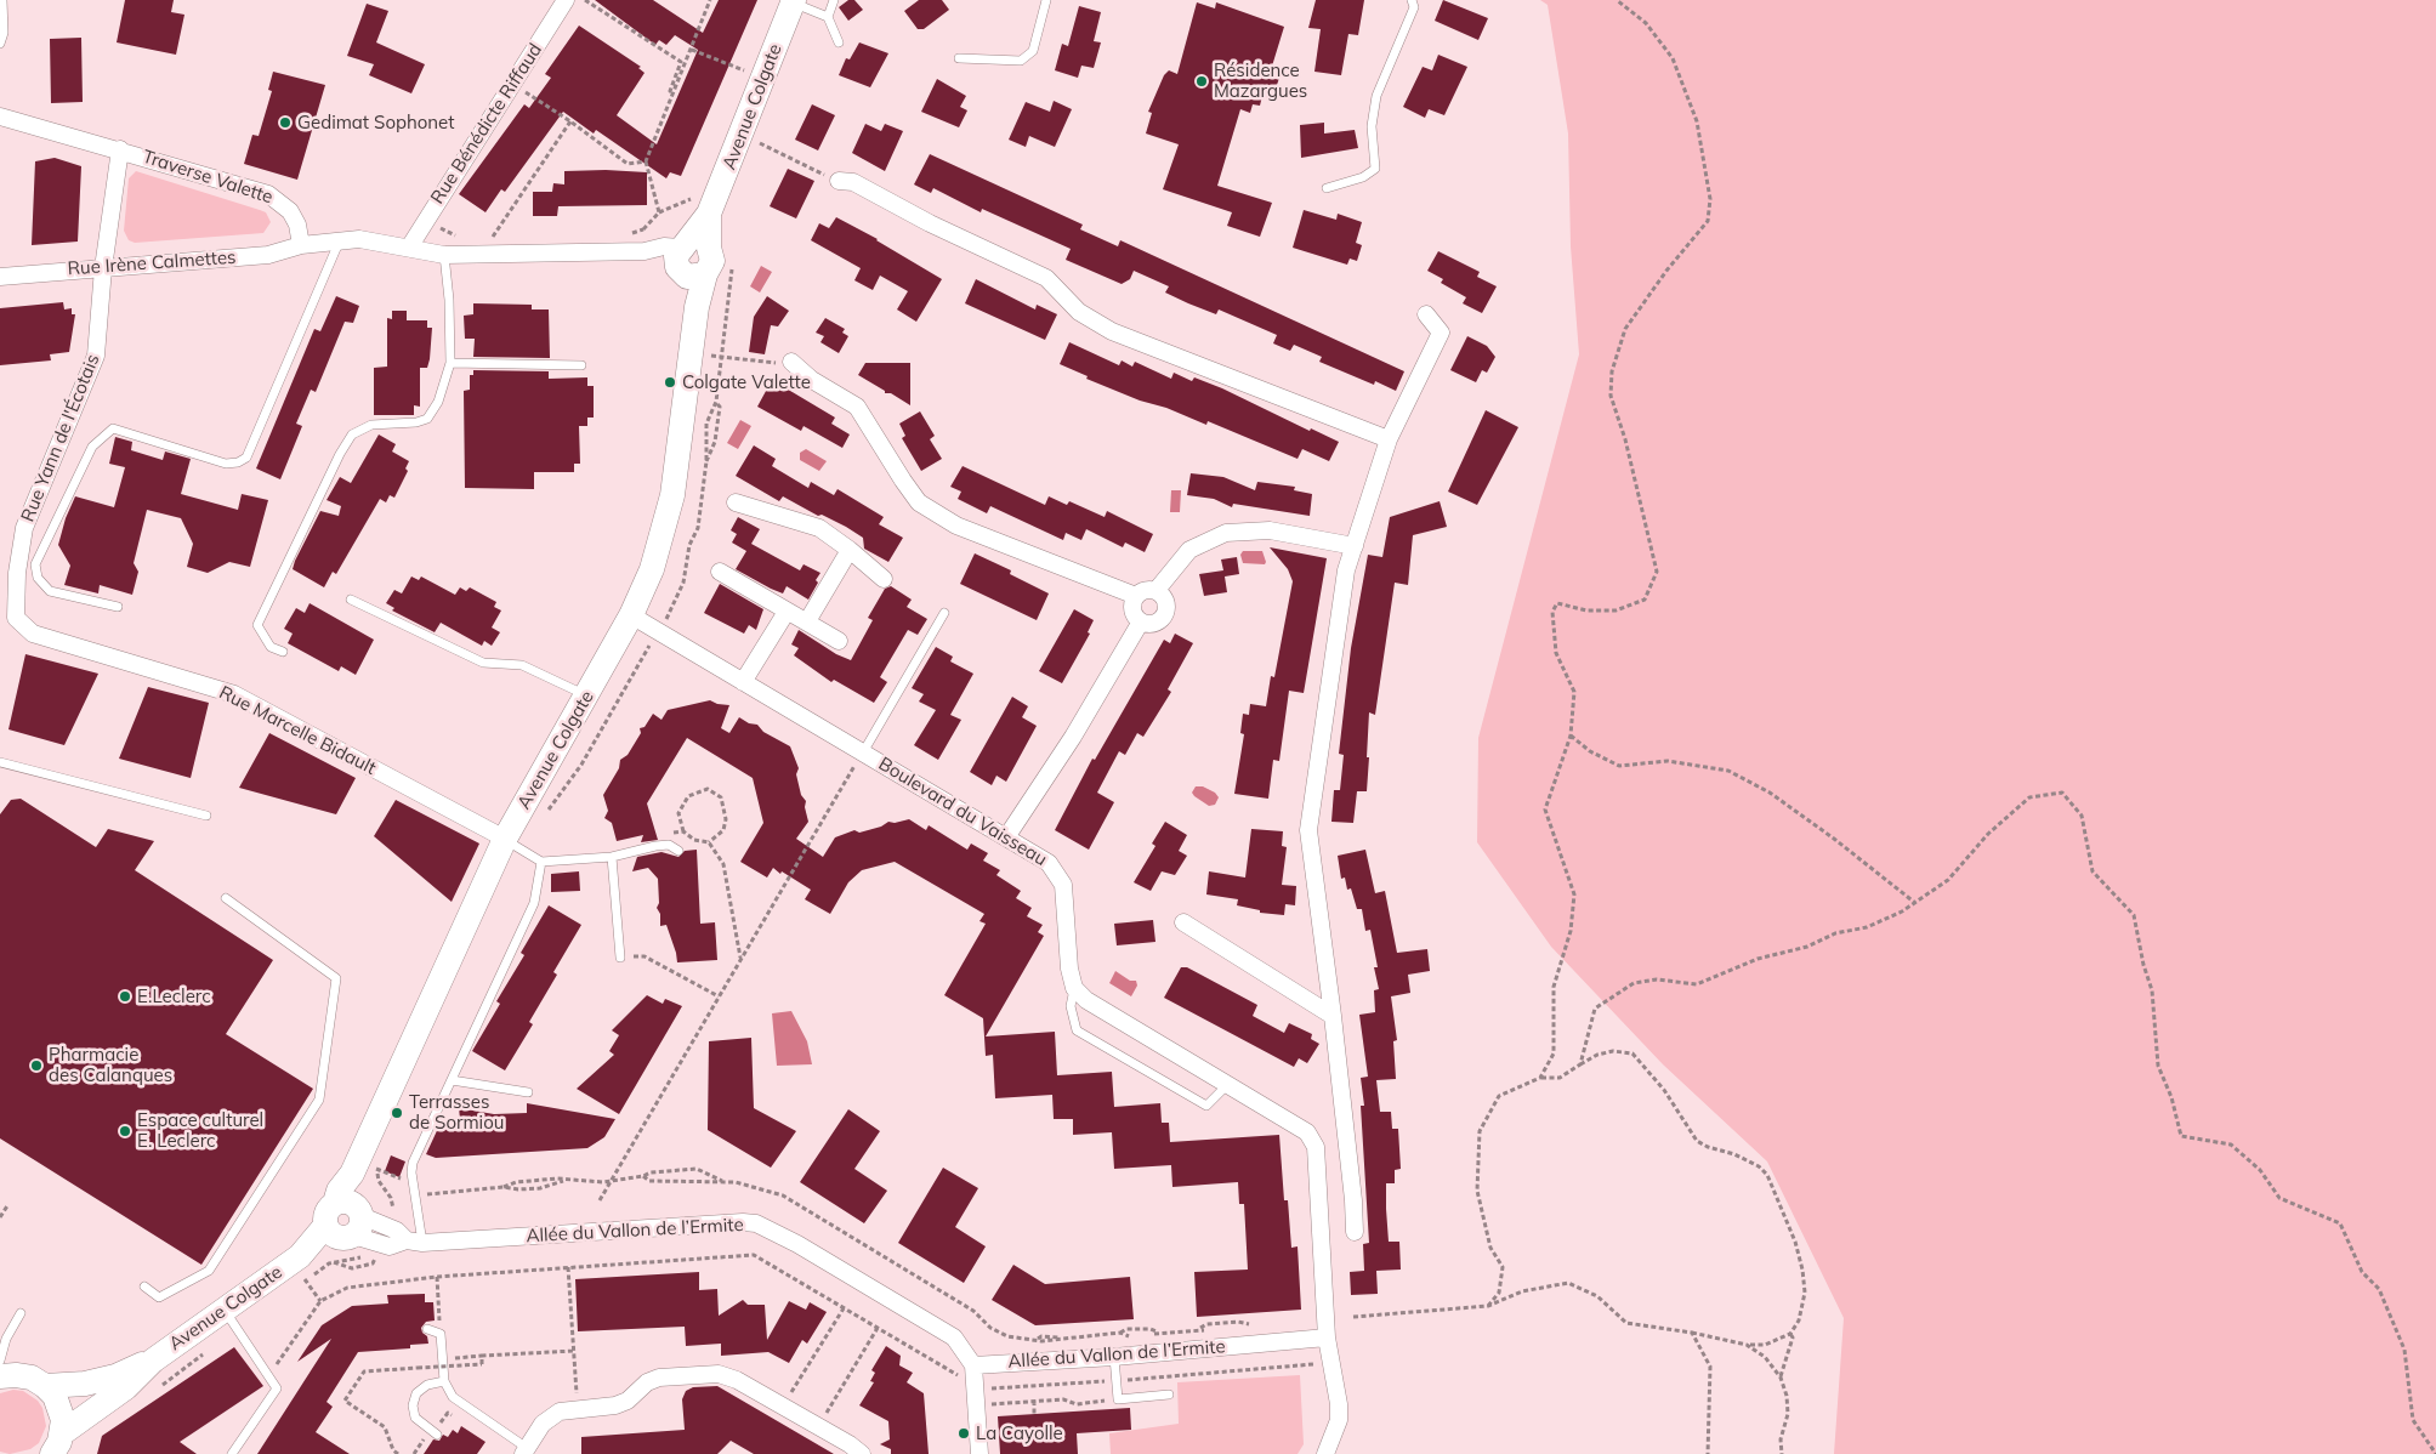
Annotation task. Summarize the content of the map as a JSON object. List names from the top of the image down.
{
  "streets": {
    "street": [
      "Avenue Colgate",
      "Rue Bénédicte Riffaud",
      "Traverse Valette",
      "Rue Irène Calmettes",
      "Rue Yann de l'Écotais",
      "Rue Marcelle Bidault",
      "Boulevard du Vaisseau",
      "Allée du Vallon de l’Ermite"
    ]
  },
  "crossings": [
    ["Avenue Colgate", "Rue Marcelle Bidault"],
    ["Avenue Colgate", "Boulevard du Vaisseau"],
    ["Traverse Valette", "Rue Irène Calmettes"],
    ["Traverse Valette", "Rue Yann de l'Écotais"],
    ["Rue Irène Calmettes", "Rue Yann de l'Écotais"],
    ["Rue Yann de l'Écotais", "Rue Marcelle Bidault"]
  ],
  "places": [
    "Résidence Mazargues",
    "Gedimat Sophonet",
    "Colgate Valette",
    "E.Leclerc",
    "Pharmacie des Calanques",
    "Terrasses de Sormiou",
    "Espace culturel E. Leclerc",
    "La Cayolle"
  ]
}
